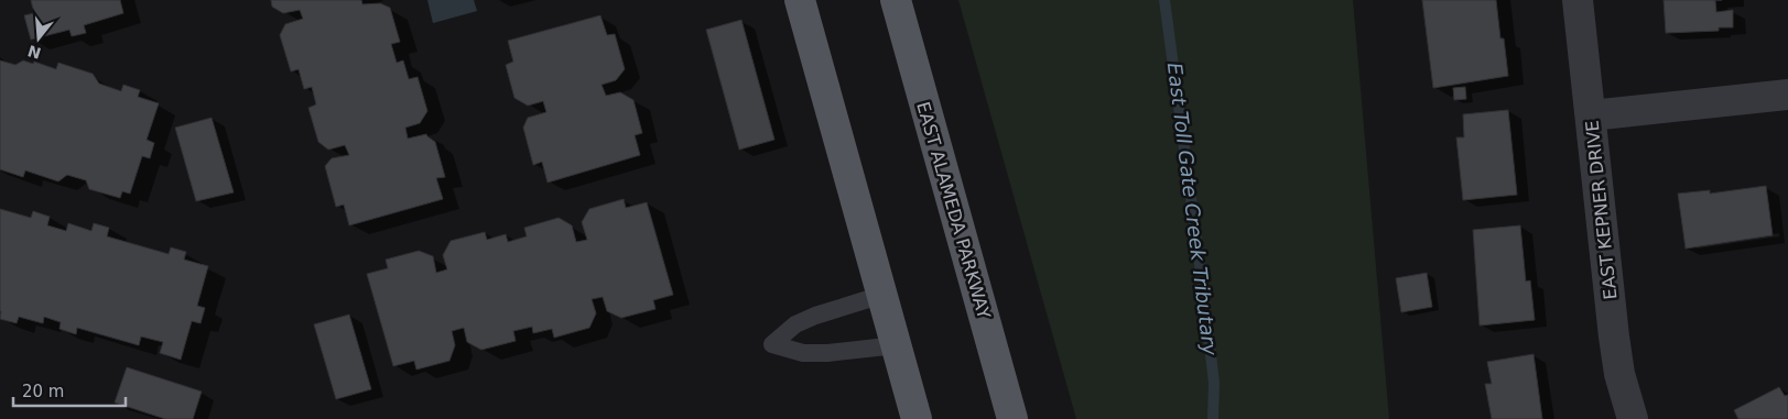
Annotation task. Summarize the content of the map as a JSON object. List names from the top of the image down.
{
  "streets": {
    "main road": ["EAST ALAMEDA PARKWAY"],
    "street": ["EAST KEPNER DRIVE"]
  },
  "water": ["East Toll Gate Creek Tributary"],
  "scale_bar": "20 m",
  "north": "bottom"
}
